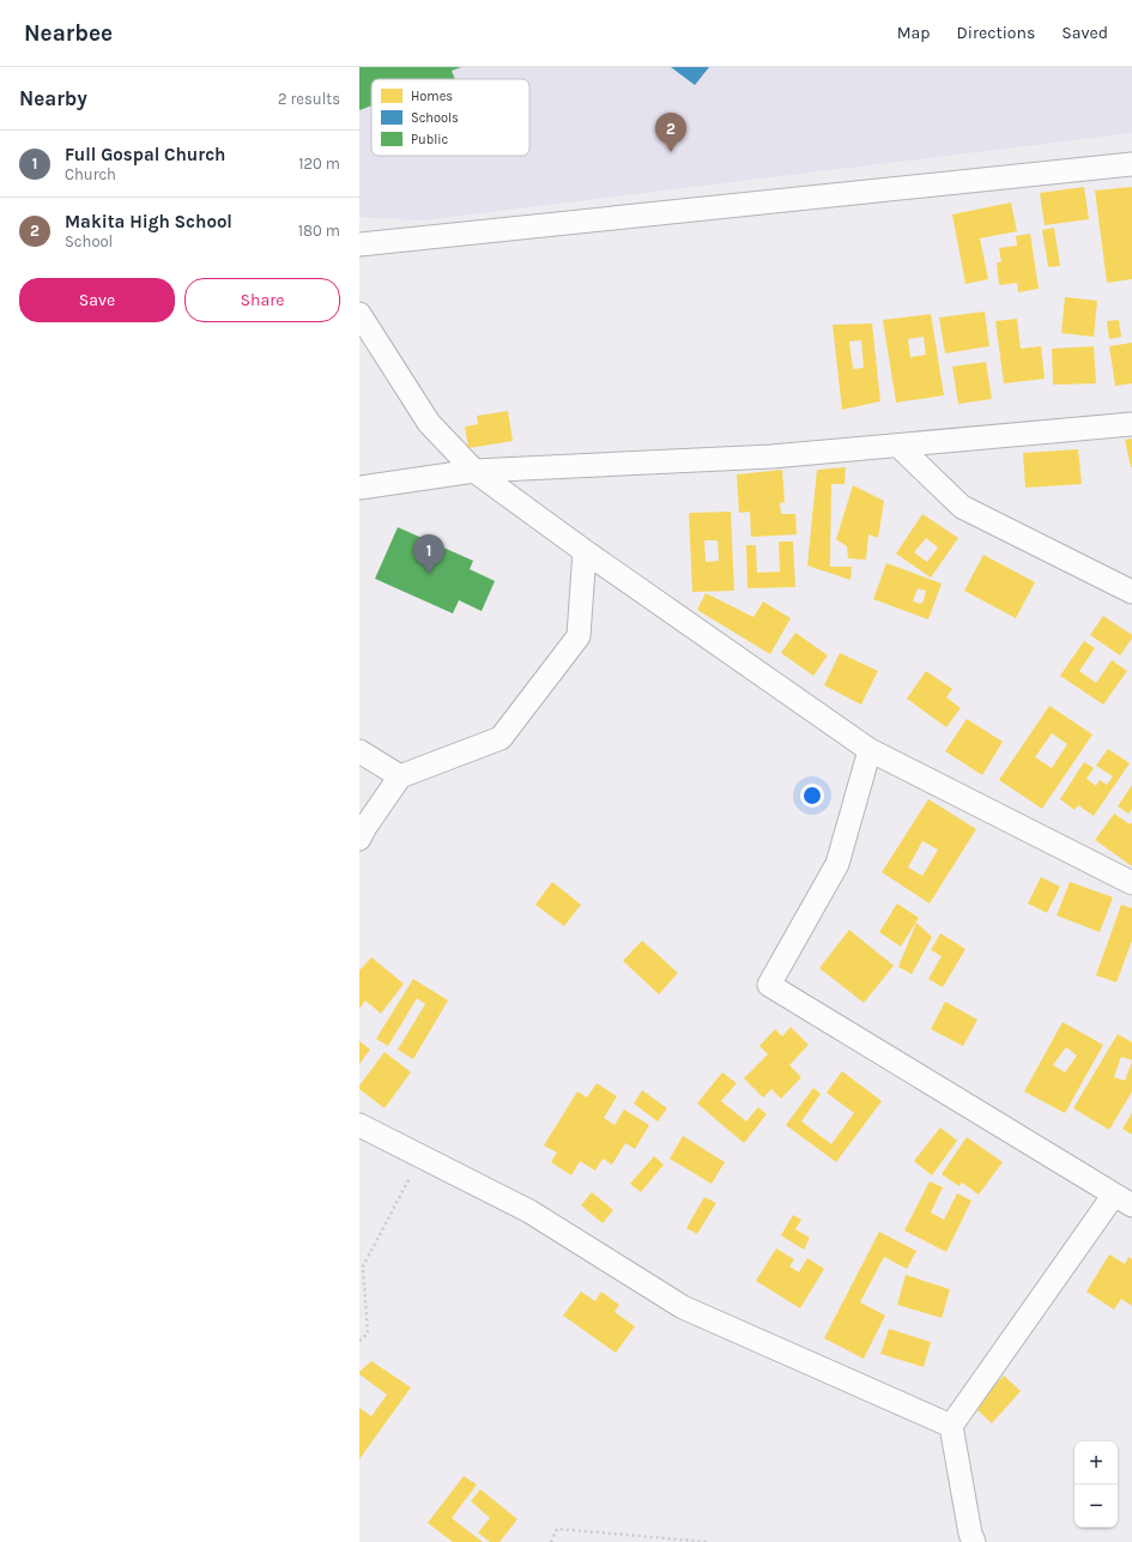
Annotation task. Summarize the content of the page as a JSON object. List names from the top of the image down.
{
  "legend": ["Homes", "Schools", "Public"],
  "page": {
    "header": "Nearbee",
    "nav": ["Map", "Directions", "Saved"],
    "heading": ["Nearby", "2 results"],
    "pins": ["2", "1"],
    "list": [
      {
        "mark": "1",
        "name": "Full Gospal Church",
        "note": "Church",
        "value": "120 m"
      },
      {
        "mark": "2",
        "name": "Makita High School",
        "note": "School",
        "value": "180 m"
      }
    ],
    "buttons": ["Save", "Share"],
    "map_buttons": ["+", "−"]
  }
}
